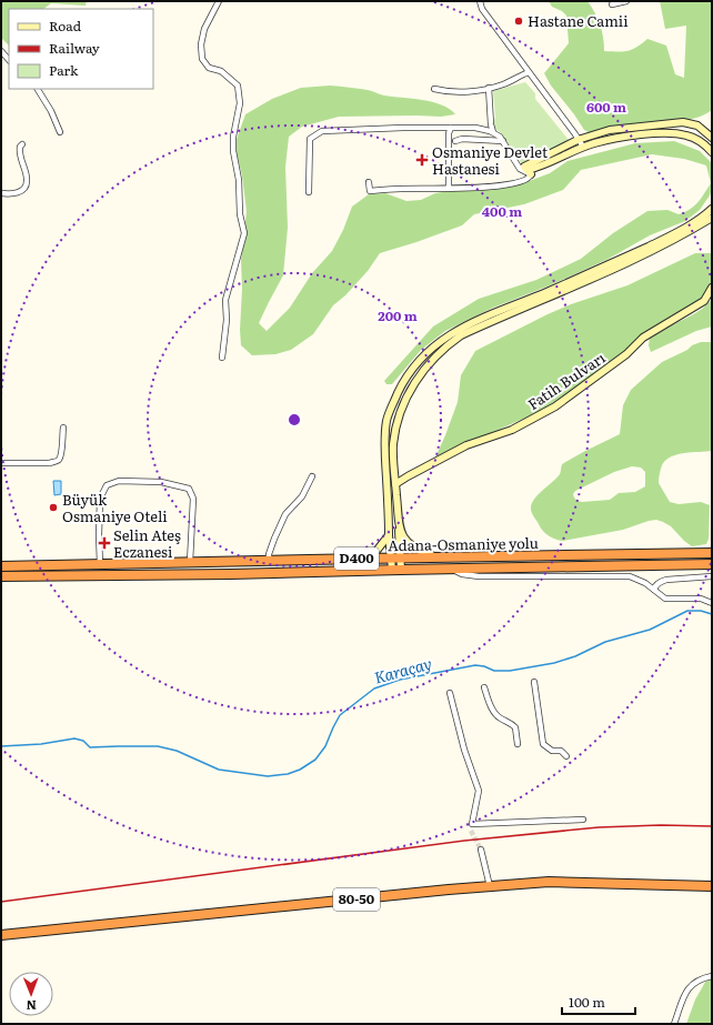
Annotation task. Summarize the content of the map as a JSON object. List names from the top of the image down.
{
  "streets": {
    "highway": ["Adana-Osmaniye yolu", "D400", "80-50"],
    "street": ["Fatih Bulvarı"]
  },
  "water": ["Karaçay"],
  "places": {
    "other": ["Hastane Camii", "Büyük Osmaniye Oteli"],
    "health": ["Osmaniye Devlet Hastanesi", "Selin Ateş Eczanesi"]
  },
  "legend": ["Road", "Railway", "Park"],
  "scale_bar": "100 m",
  "north": "bottom",
  "rings": ["600 m", "400 m", "200 m"]
}
